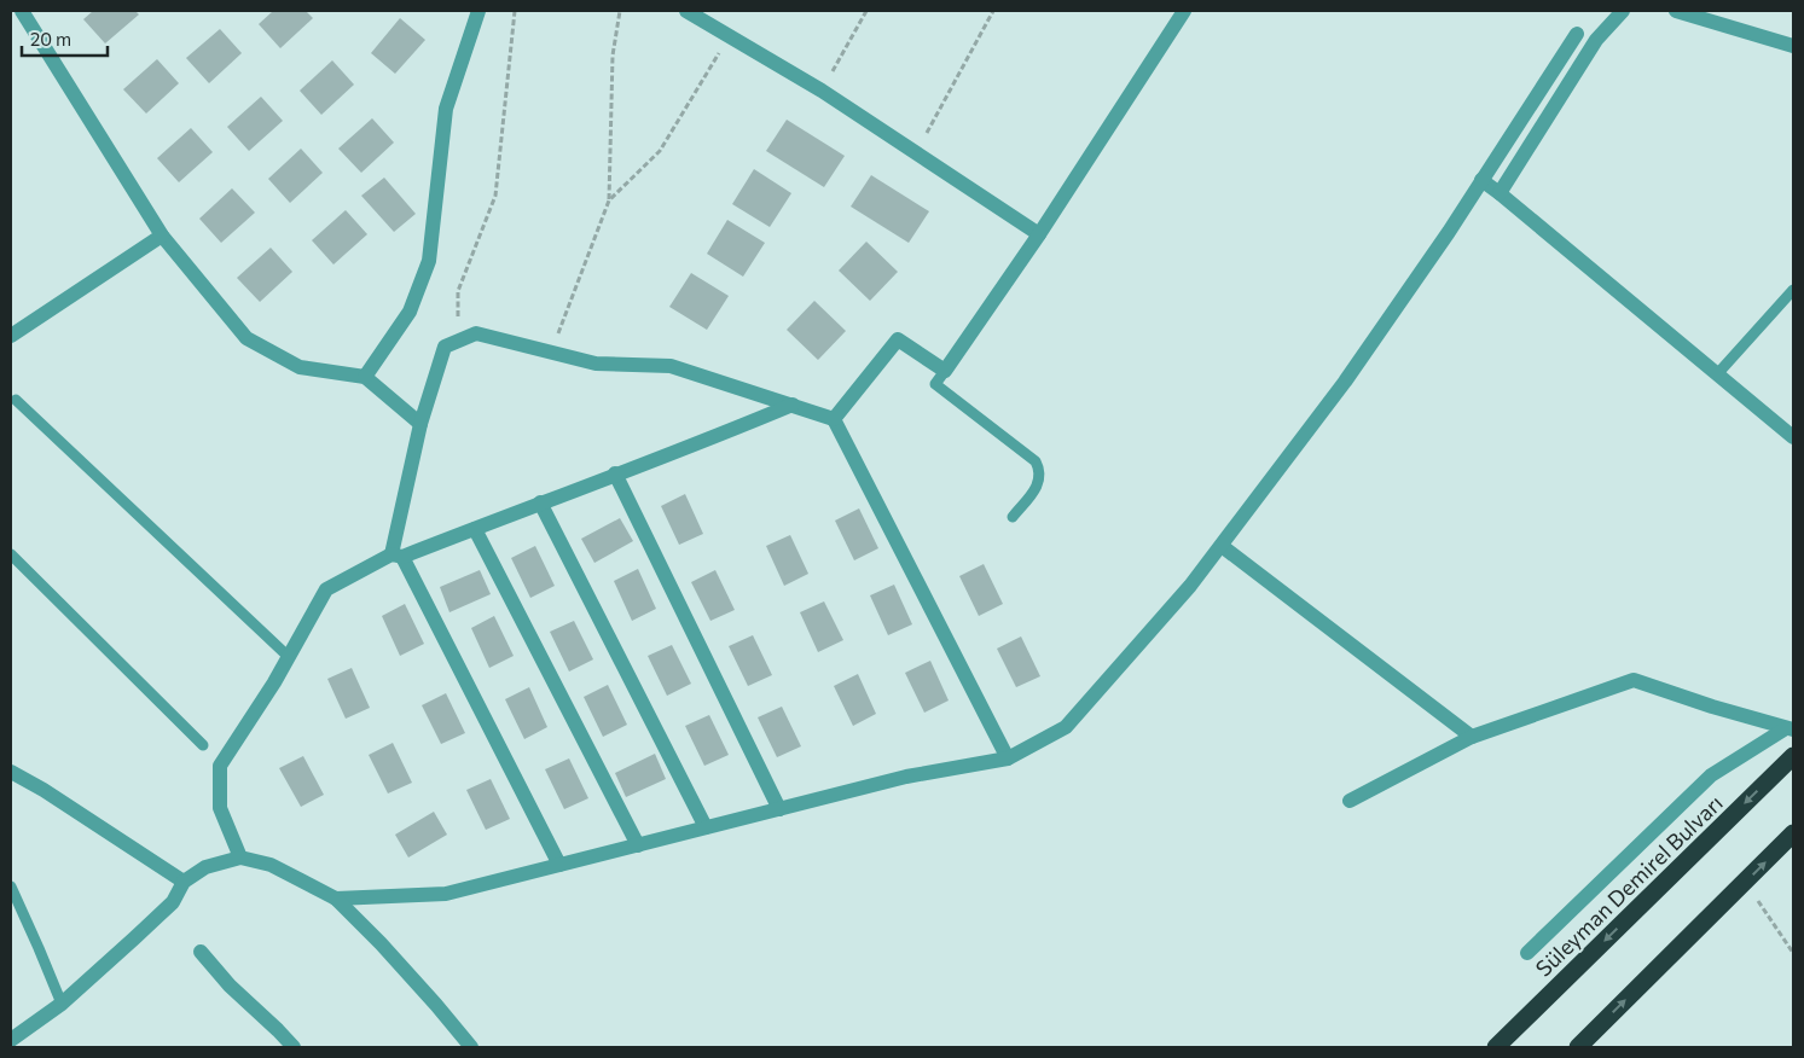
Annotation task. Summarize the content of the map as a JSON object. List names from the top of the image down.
{
  "streets": {
    "highway": ["Süleyman Demirel Bulvarı"]
  },
  "scale_bar": "20 m"
}
